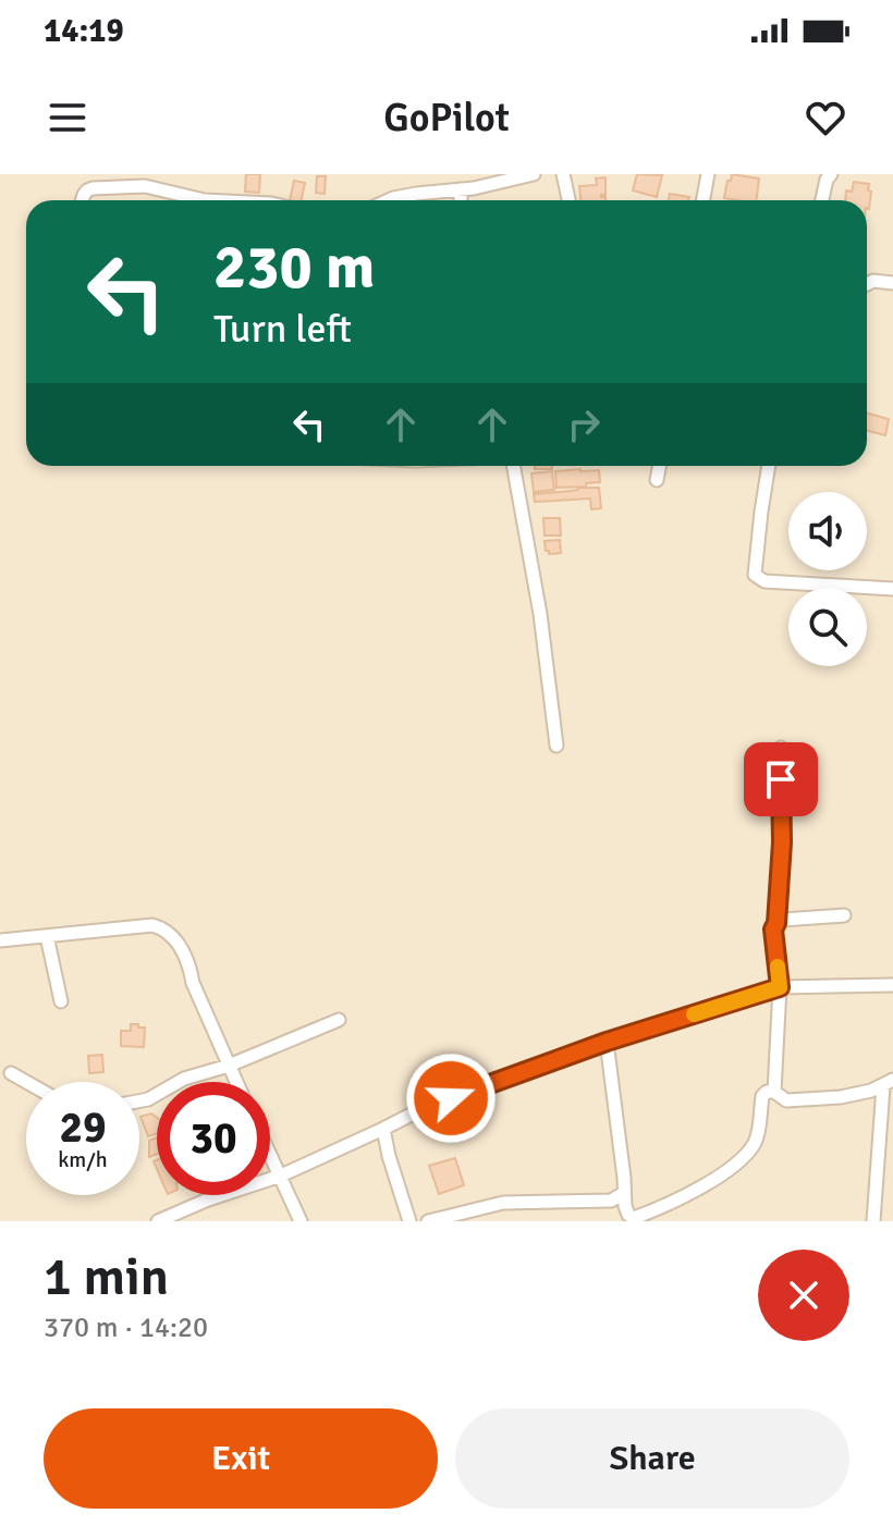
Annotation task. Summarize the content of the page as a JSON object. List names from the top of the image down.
{
  "page": {
    "status": "14:19",
    "header": "GoPilot",
    "turn": ["230 m", "Turn left"],
    "speed": "29 km/h",
    "limit": "30",
    "heading": ["1 min", "370 m · 14:20"],
    "buttons": ["Exit", "Share"]
  }
}
